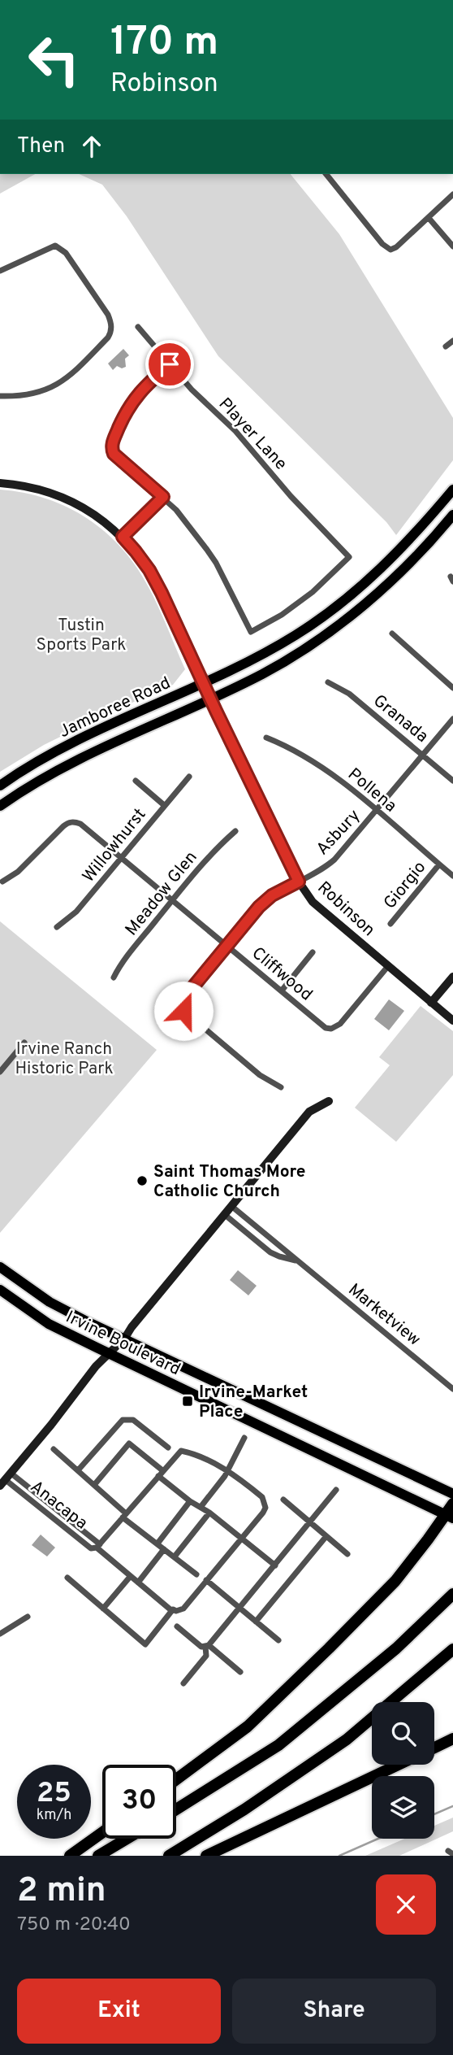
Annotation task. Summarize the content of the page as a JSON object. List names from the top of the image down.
{
  "streets": {
    "main road": ["Jamboree Road", "Irvine Boulevard"],
    "street": [
      "Player Lane",
      "Granada",
      "Pollena",
      "Asbury",
      "Willowhurst",
      "Giorgio",
      "Meadow Glen",
      "Robinson",
      "Cliffwood",
      "Marketview",
      "Anacapa"
    ]
  },
  "crossings": [
    ["Jamboree Road", "Robinson"],
    ["Granada", "Asbury"],
    ["Pollena", "Asbury"],
    ["Pollena", "Giorgio"],
    ["Asbury", "Robinson"],
    ["Asbury", "Cliffwood"],
    ["Willowhurst", "Cliffwood"],
    ["Meadow Glen", "Cliffwood"],
    ["Robinson", "Cliffwood"]
  ],
  "parks": ["Tustin Sports Park", "Irvine Ranch Historic Park"],
  "places": {
    "other": ["Saint Thomas More Catholic Church"],
    "transit": ["Irvine-Market Place"]
  },
  "page": {
    "turn": ["170 m", "Robinson"],
    "then": "Then",
    "speed": "25 km/h",
    "limit": "30",
    "heading": ["2 min", "750 m · 20:40"],
    "buttons": ["Exit", "Share"]
  }
}
